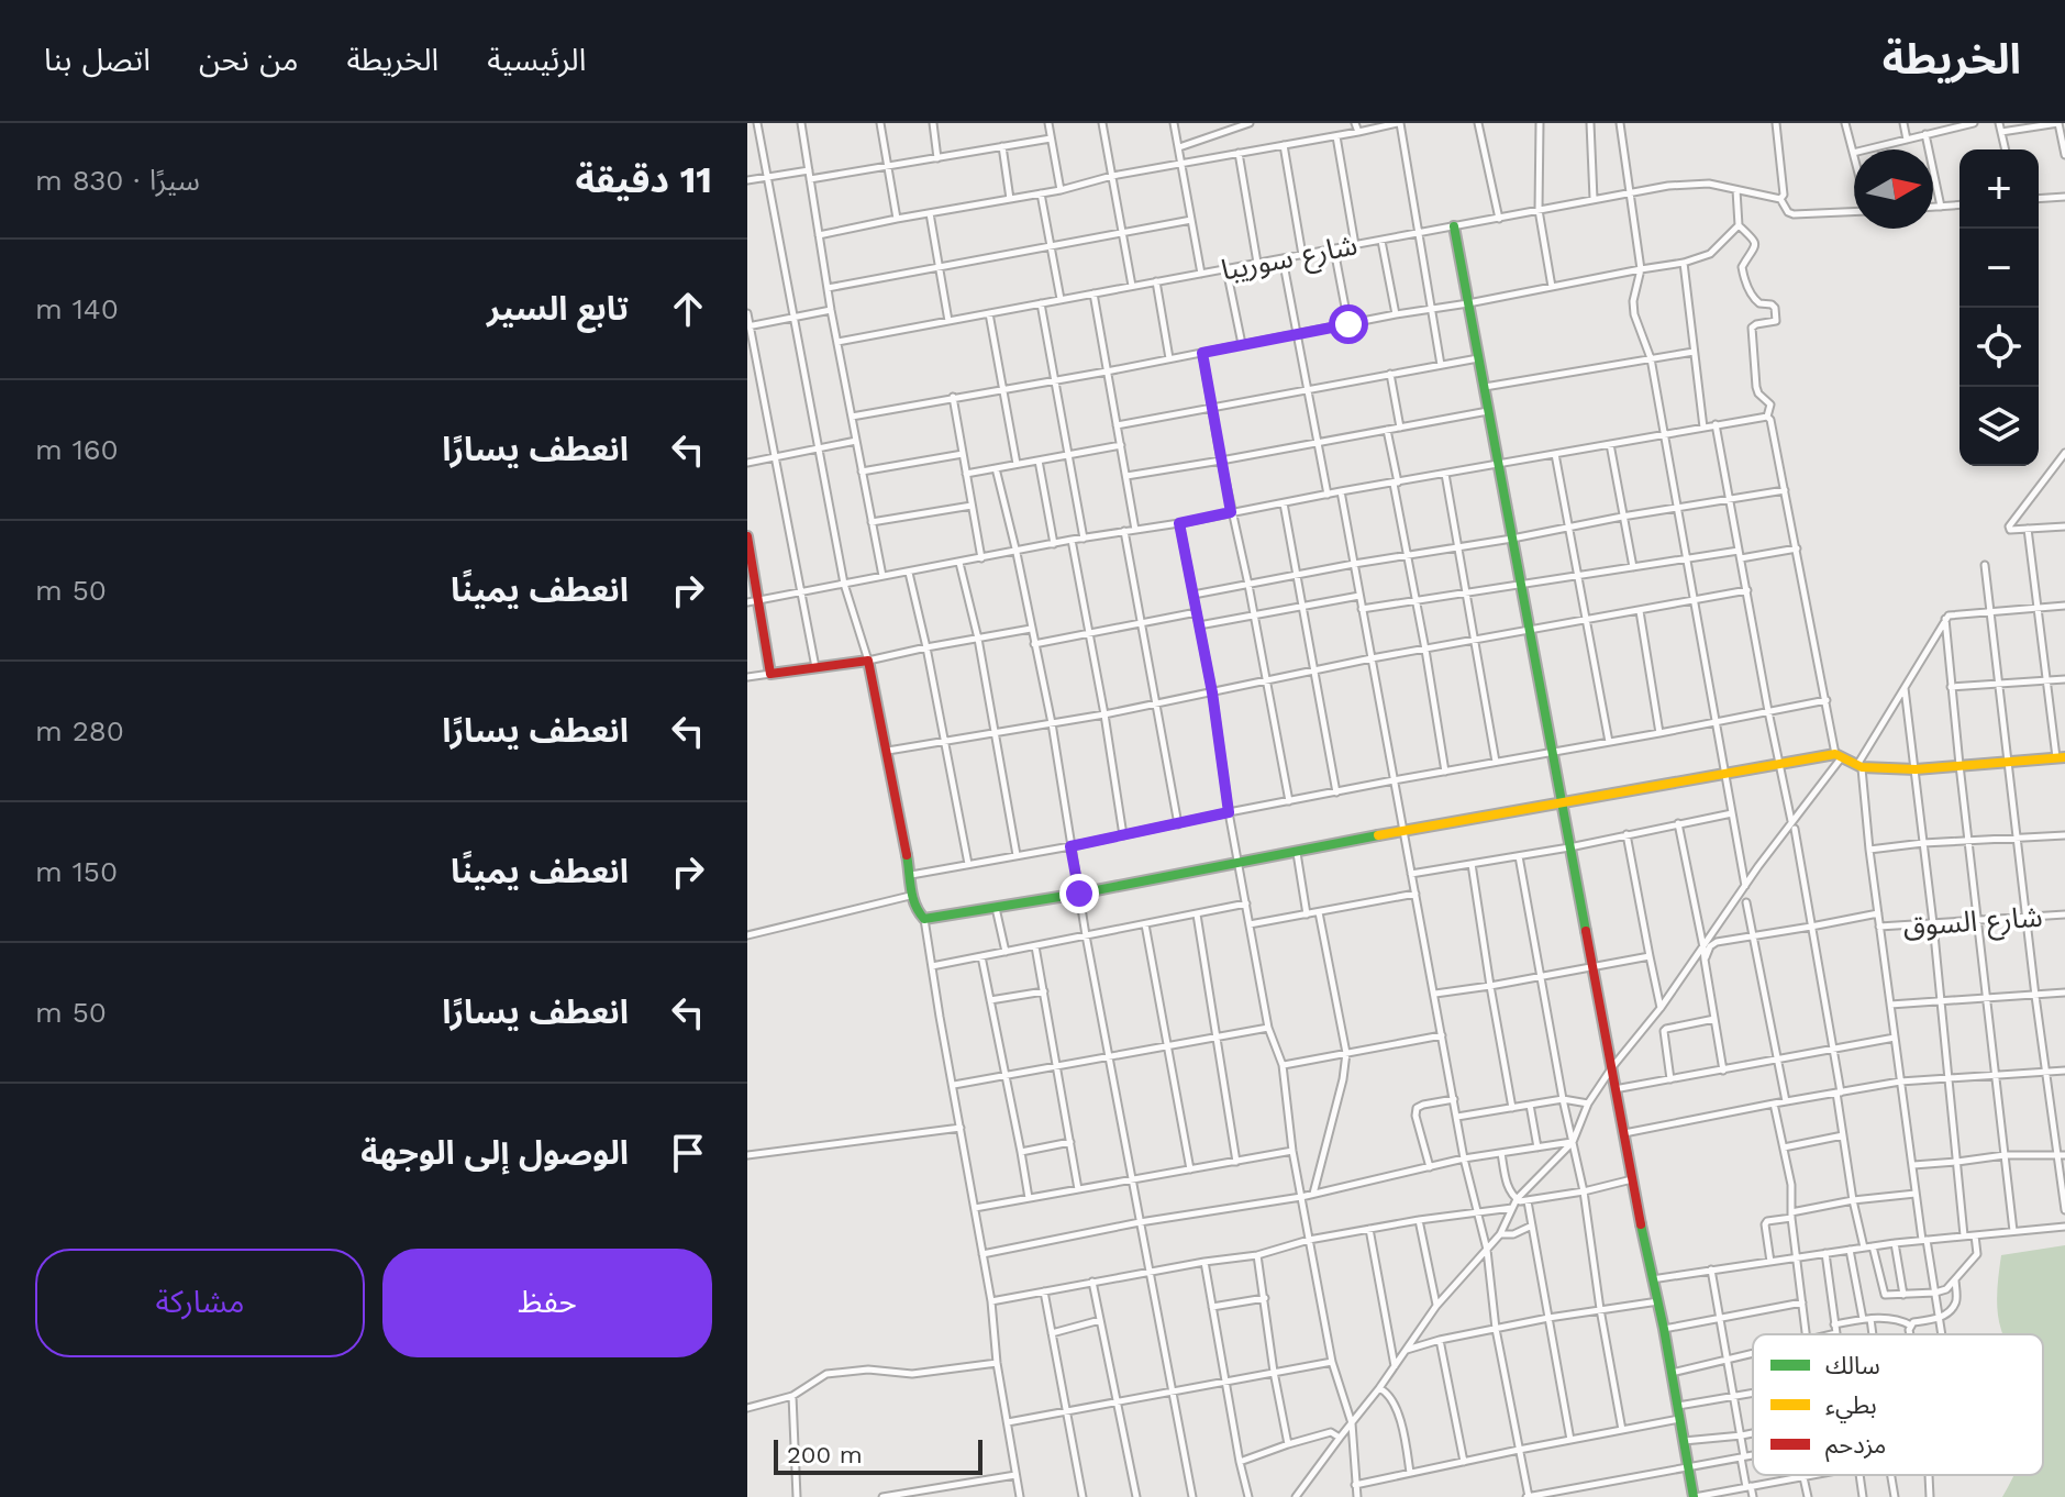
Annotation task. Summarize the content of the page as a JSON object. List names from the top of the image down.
{
  "streets": {
    "street": ["شارع سوريبا", "شارع السوق"]
  },
  "legend": ["سالك", "بطيء", "مزدحم"],
  "scale_bar": "200 m",
  "north": "right",
  "page": {
    "header": "الخريطة",
    "nav": [
      "الرئيسية",
      "الخريطة",
      "من نحن",
      "اتصل بنا"
    ],
    "heading": ["11 دقيقة", "سيرًا · 830 m"],
    "map_buttons": ["+", "−"],
    "list": [
      ["تابع السير", "140 m"],
      ["انعطف يسارًا", "160 m"],
      ["انعطف يمينًا", "50 m"],
      ["انعطف يسارًا", "280 m"],
      ["انعطف يمينًا", "150 m"],
      ["انعطف يسارًا", "50 m"],
      "الوصول إلى الوجهة"
    ],
    "buttons": ["حفظ", "مشاركة"],
    "scale": "200 m"
  }
}
